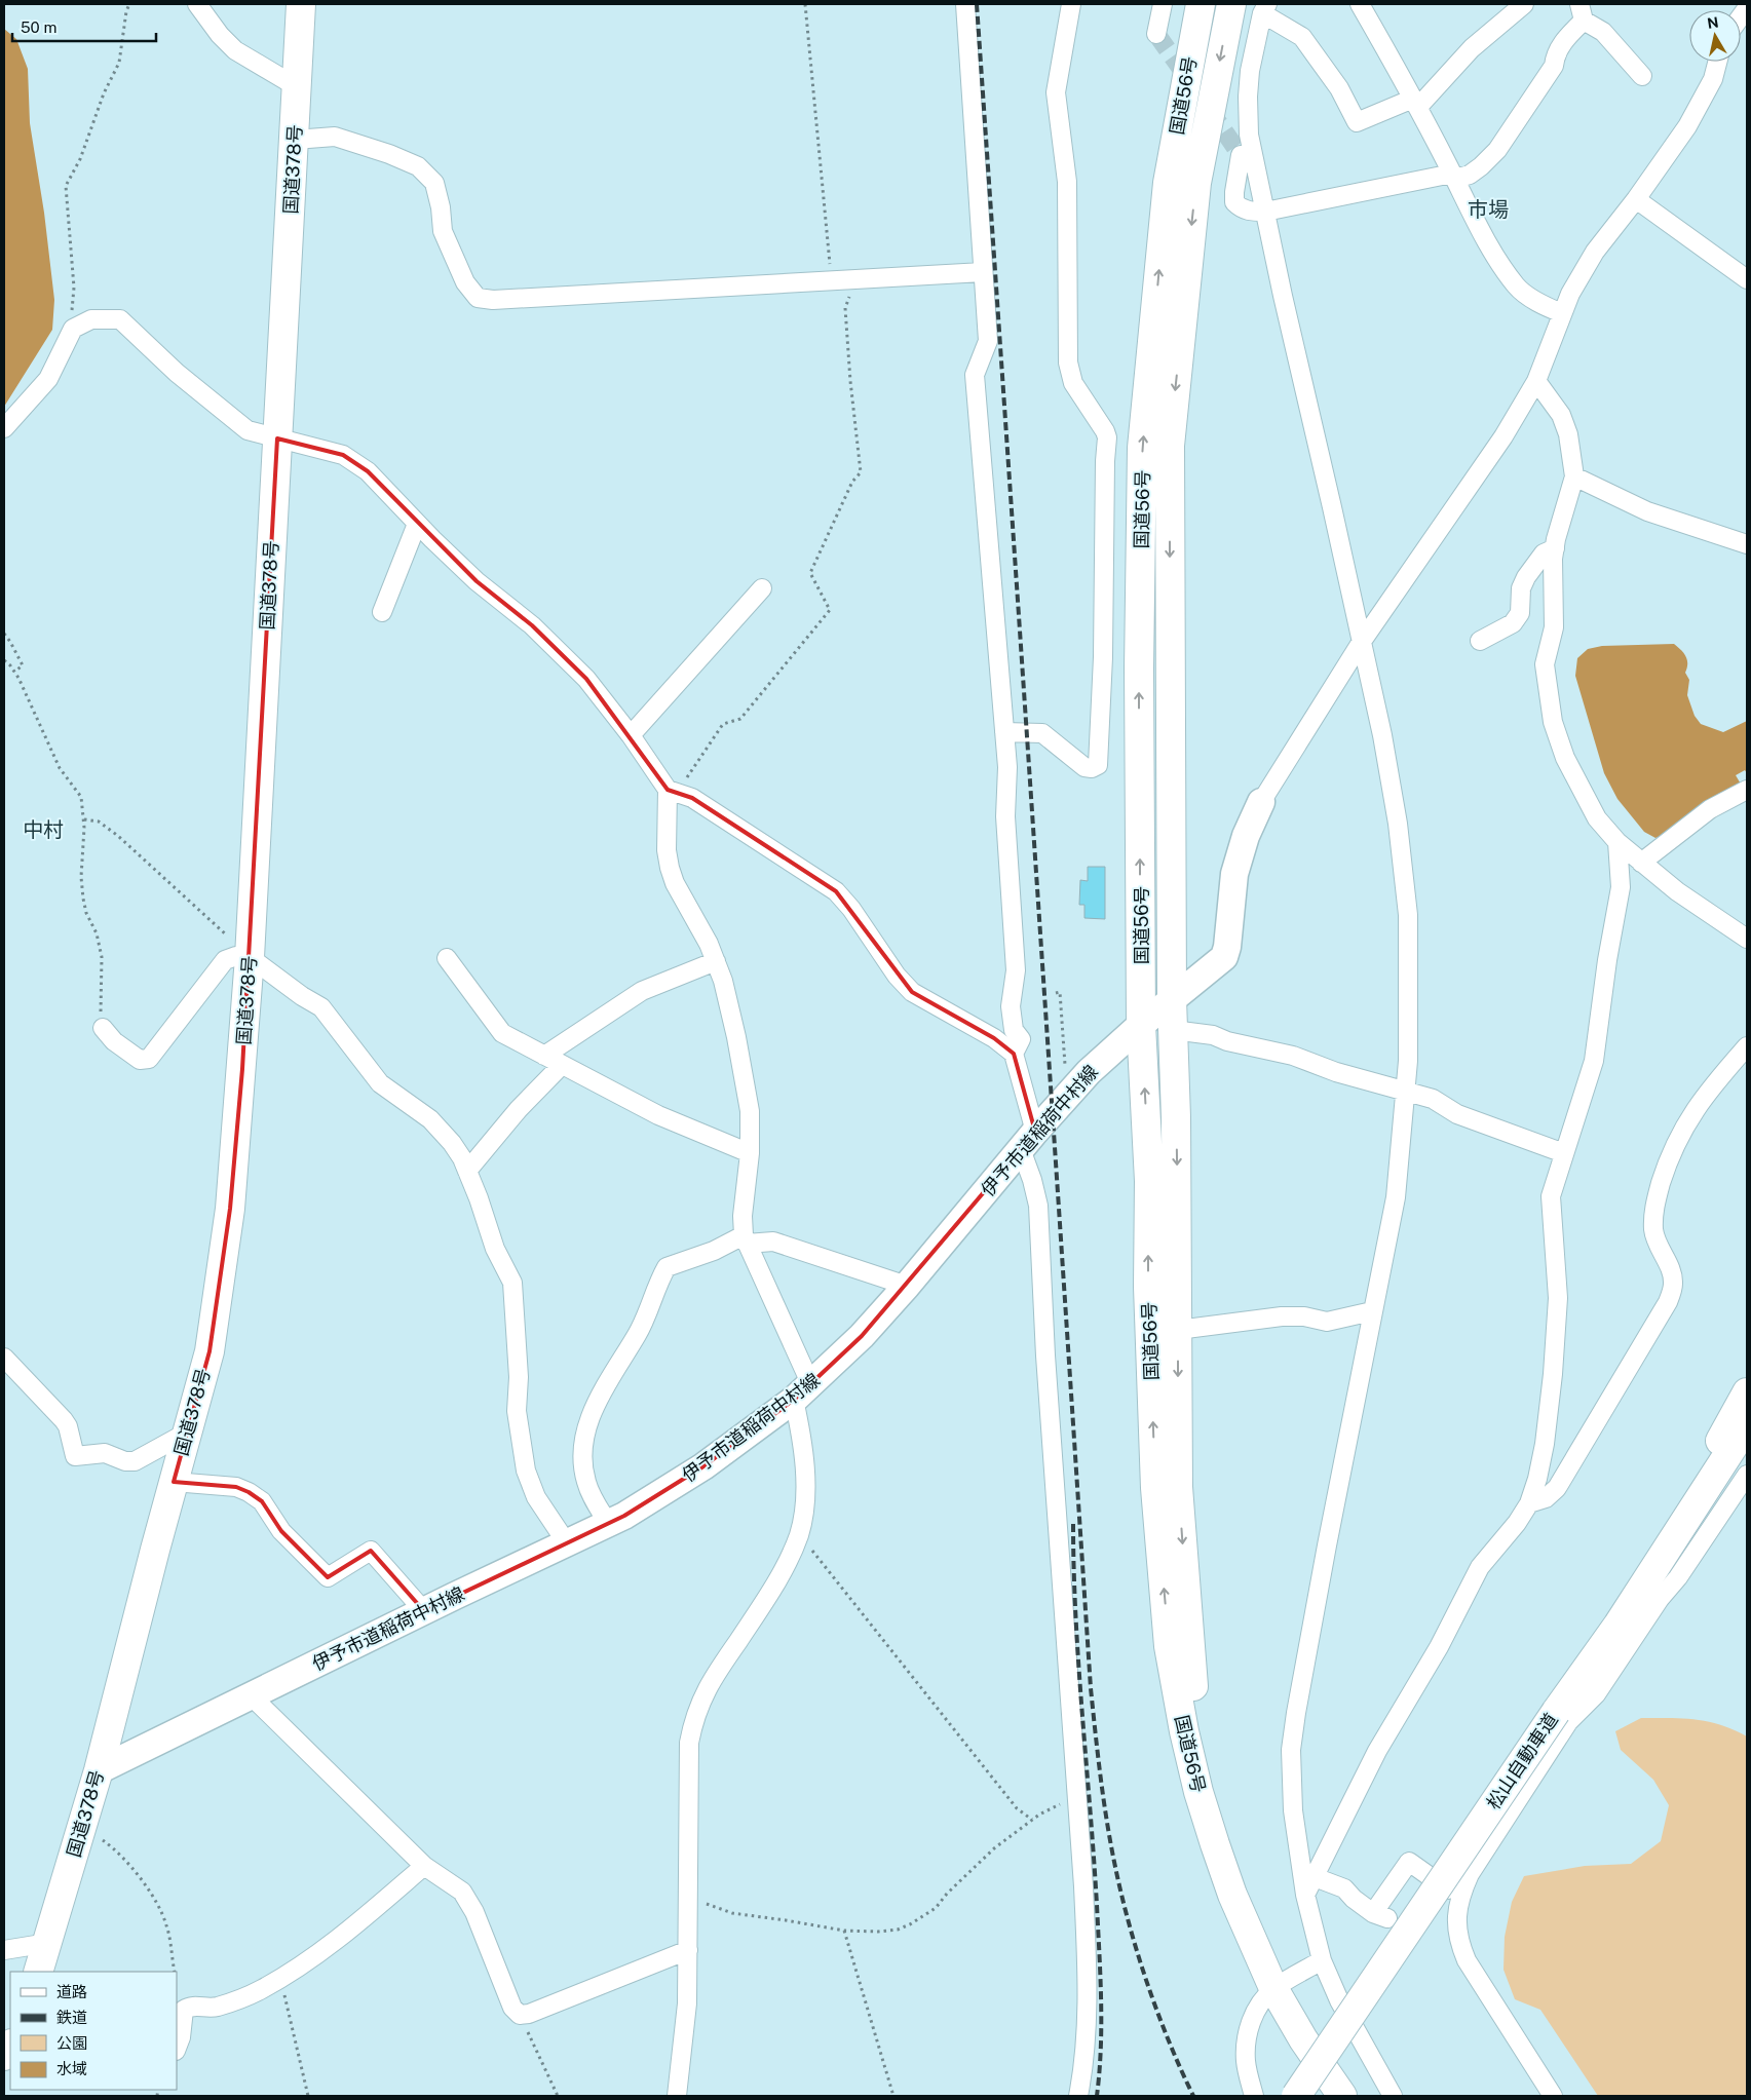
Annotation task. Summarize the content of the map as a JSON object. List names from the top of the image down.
{
  "streets": {
    "highway": ["国道56号", "国道378号", "松山自動車道"],
    "street": ["伊予市道稲荷中村線"]
  },
  "crossings": [
    ["国道56号", "伊予市道稲荷中村線"],
    ["国道378号", "伊予市道稲荷中村線"]
  ],
  "districts": ["市場", "中村"],
  "legend": [
    "道路",
    "鉄道",
    "公園",
    "水域"
  ],
  "scale_bar": "50 m",
  "north": "top"
}
